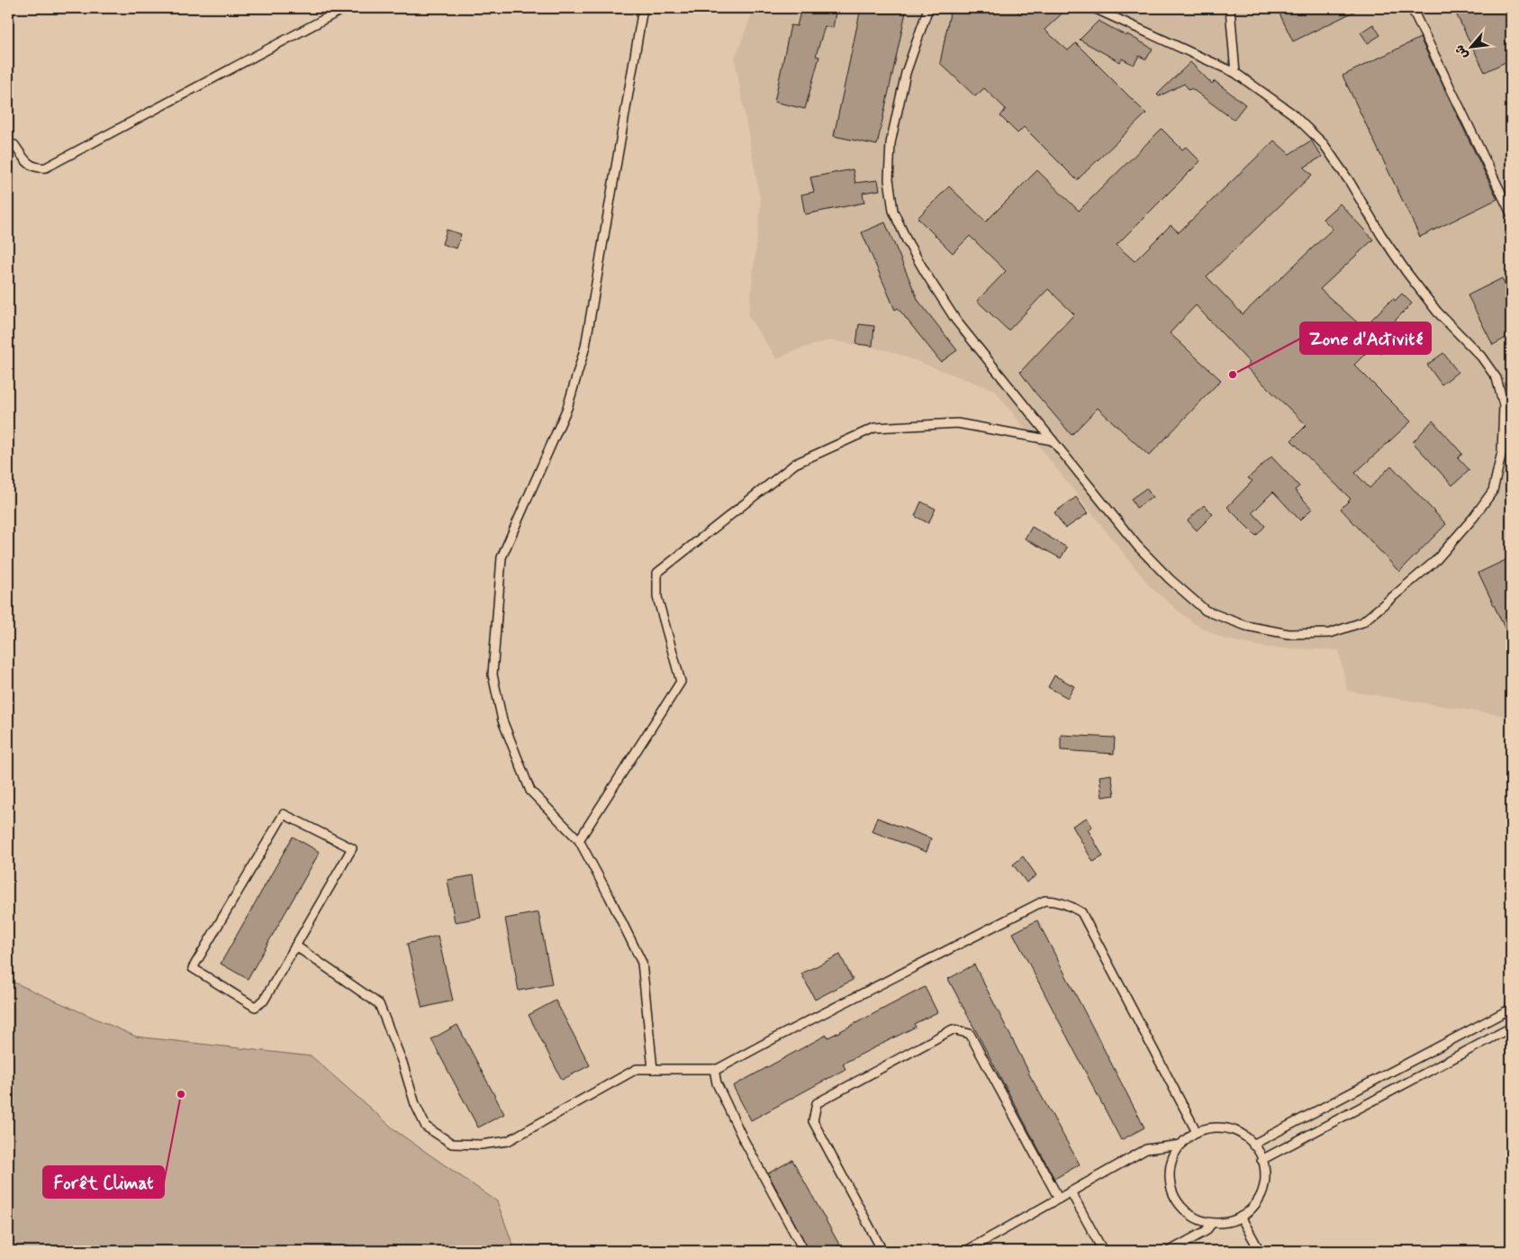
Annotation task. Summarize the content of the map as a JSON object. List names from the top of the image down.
{
  "places": ["Zone d'Activité", "Forêt Climat"],
  "north": "bottom left"
}
